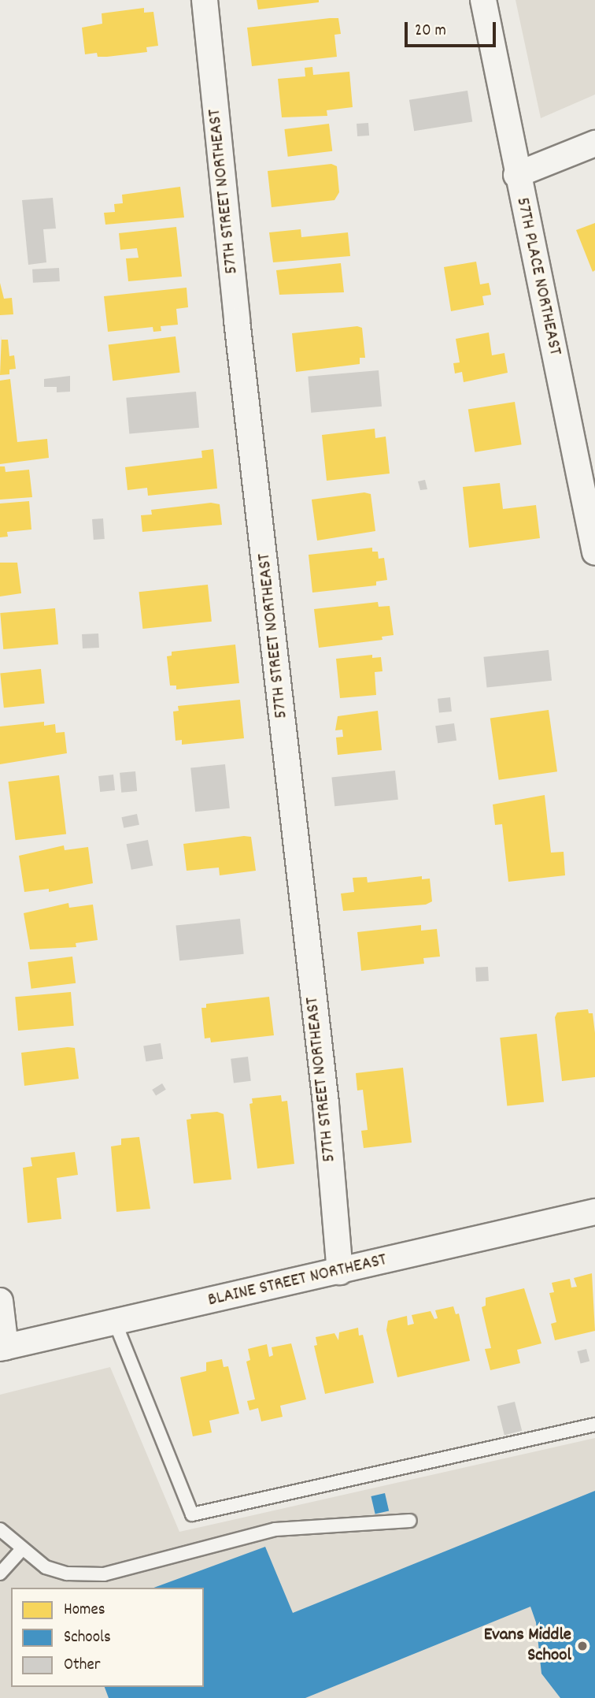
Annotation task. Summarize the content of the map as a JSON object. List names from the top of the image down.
{
  "streets": {
    "street": ["57TH STREET NORTHEAST", "57TH PLACE NORTHEAST", "BLAINE STREET NORTHEAST"]
  },
  "crossings": [
    ["57TH STREET NORTHEAST", "BLAINE STREET NORTHEAST"]
  ],
  "places": ["Evans Middle School"],
  "legend": ["Homes", "Schools", "Other"],
  "scale_bar": "20 m"
}
